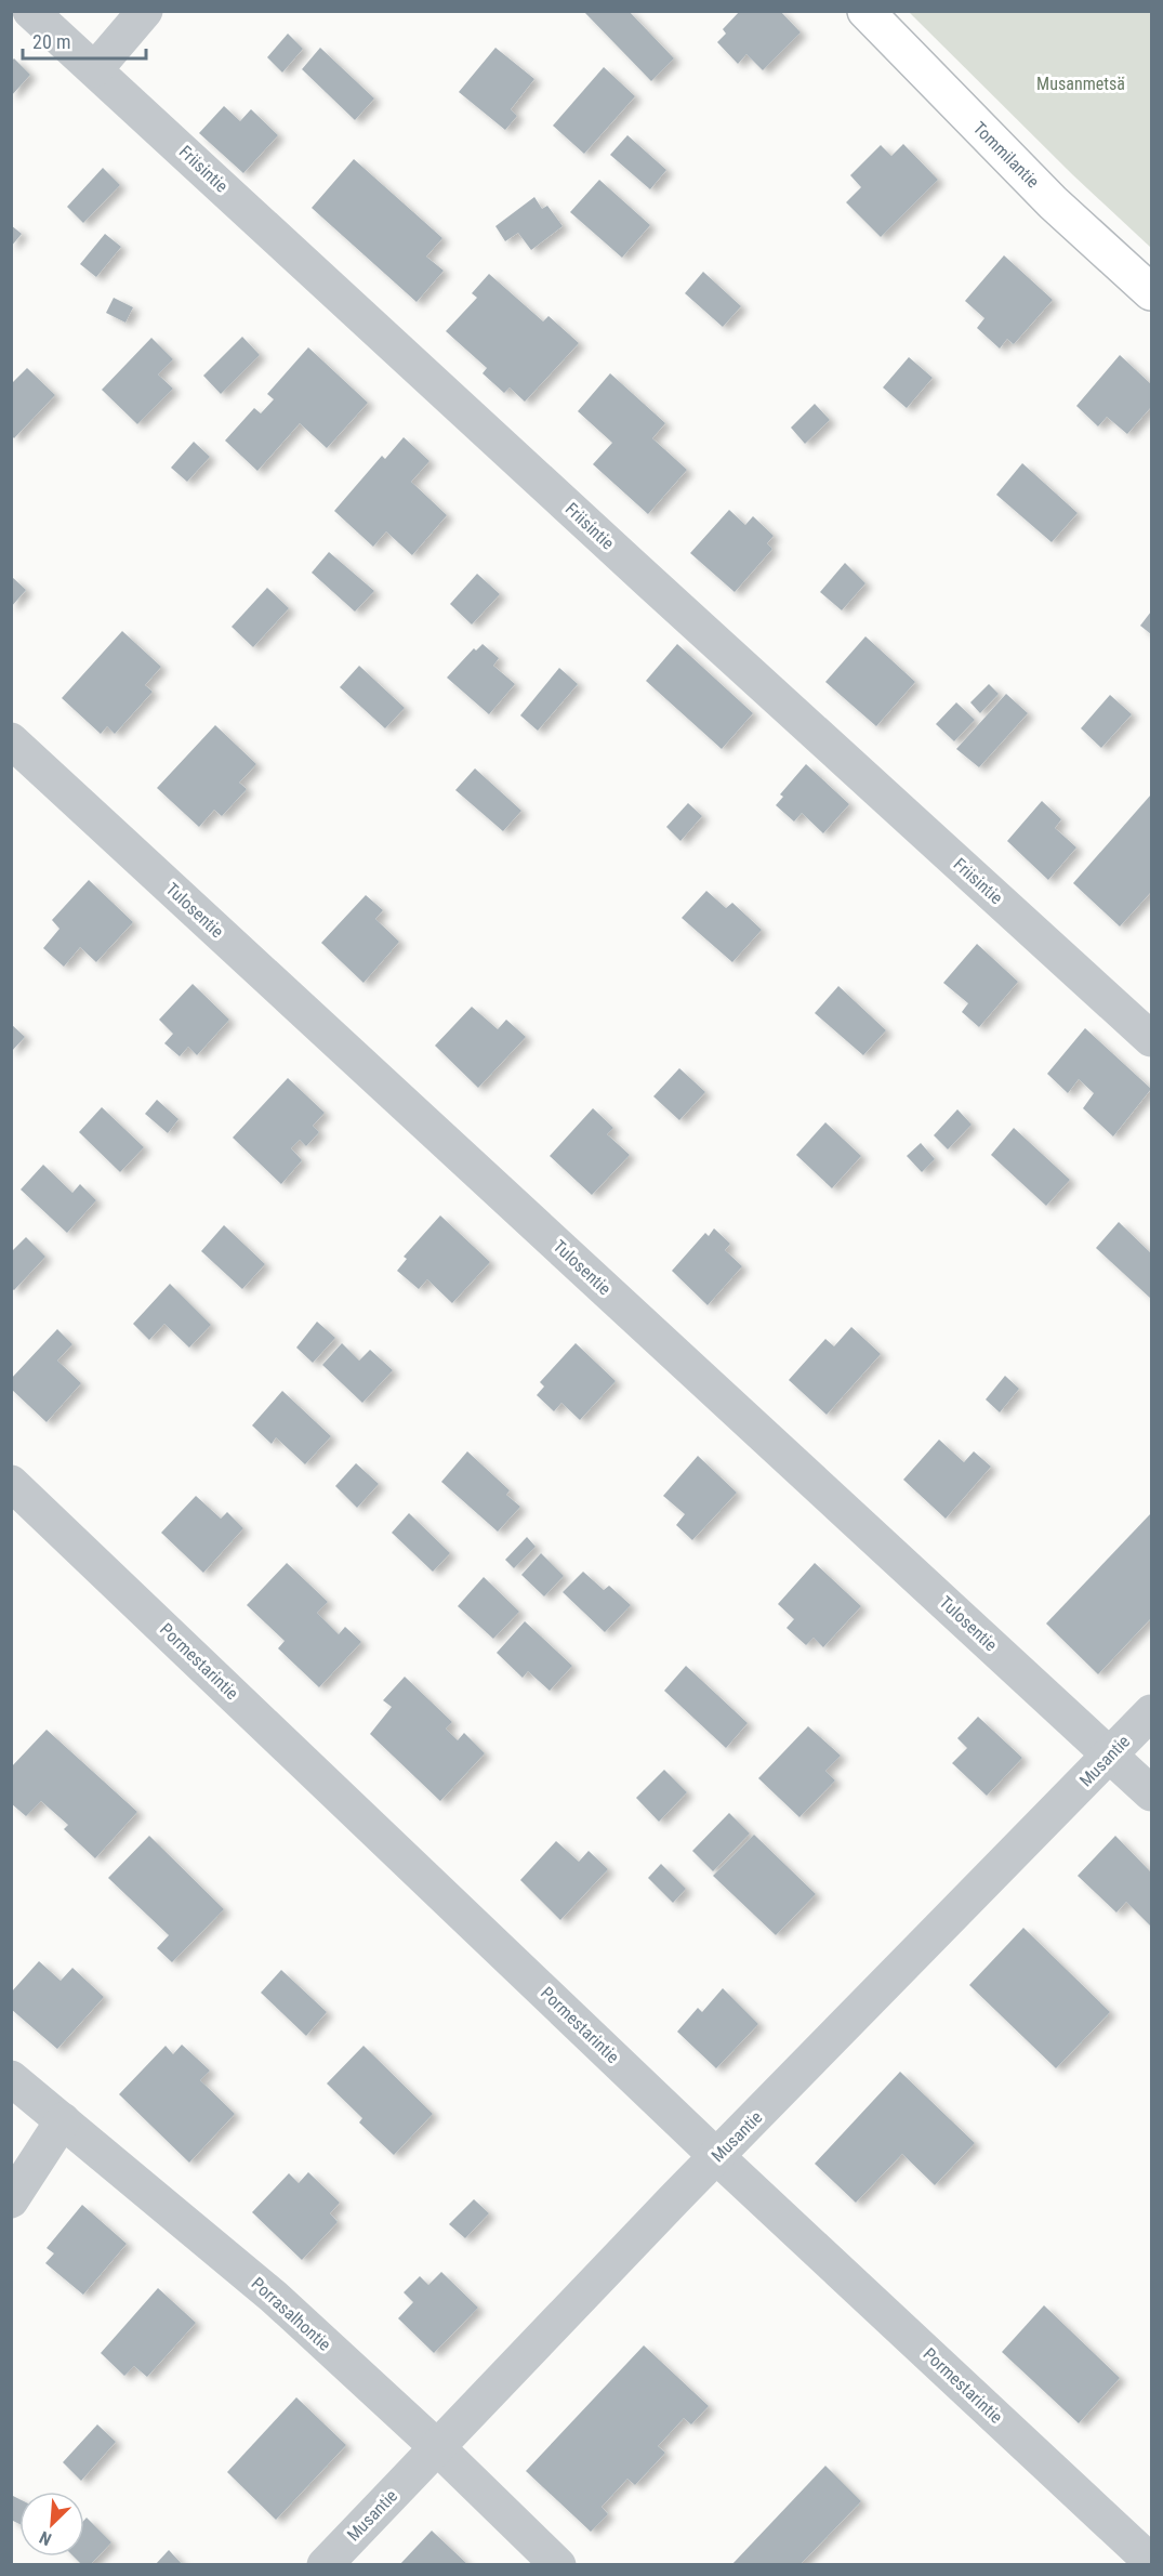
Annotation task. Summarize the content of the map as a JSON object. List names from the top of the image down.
{
  "streets": {
    "main road": ["Tommilantie"],
    "street": [
      "Friisintie",
      "Tulosentie",
      "Pormestarintie",
      "Musantie",
      "Porrasalhontie"
    ]
  },
  "crossings": [
    ["Tulosentie", "Musantie"],
    ["Pormestarintie", "Musantie"],
    ["Musantie", "Porrasalhontie"]
  ],
  "parks": ["Musanmetsä"],
  "scale_bar": "20 m",
  "north": "bottom left"
}
